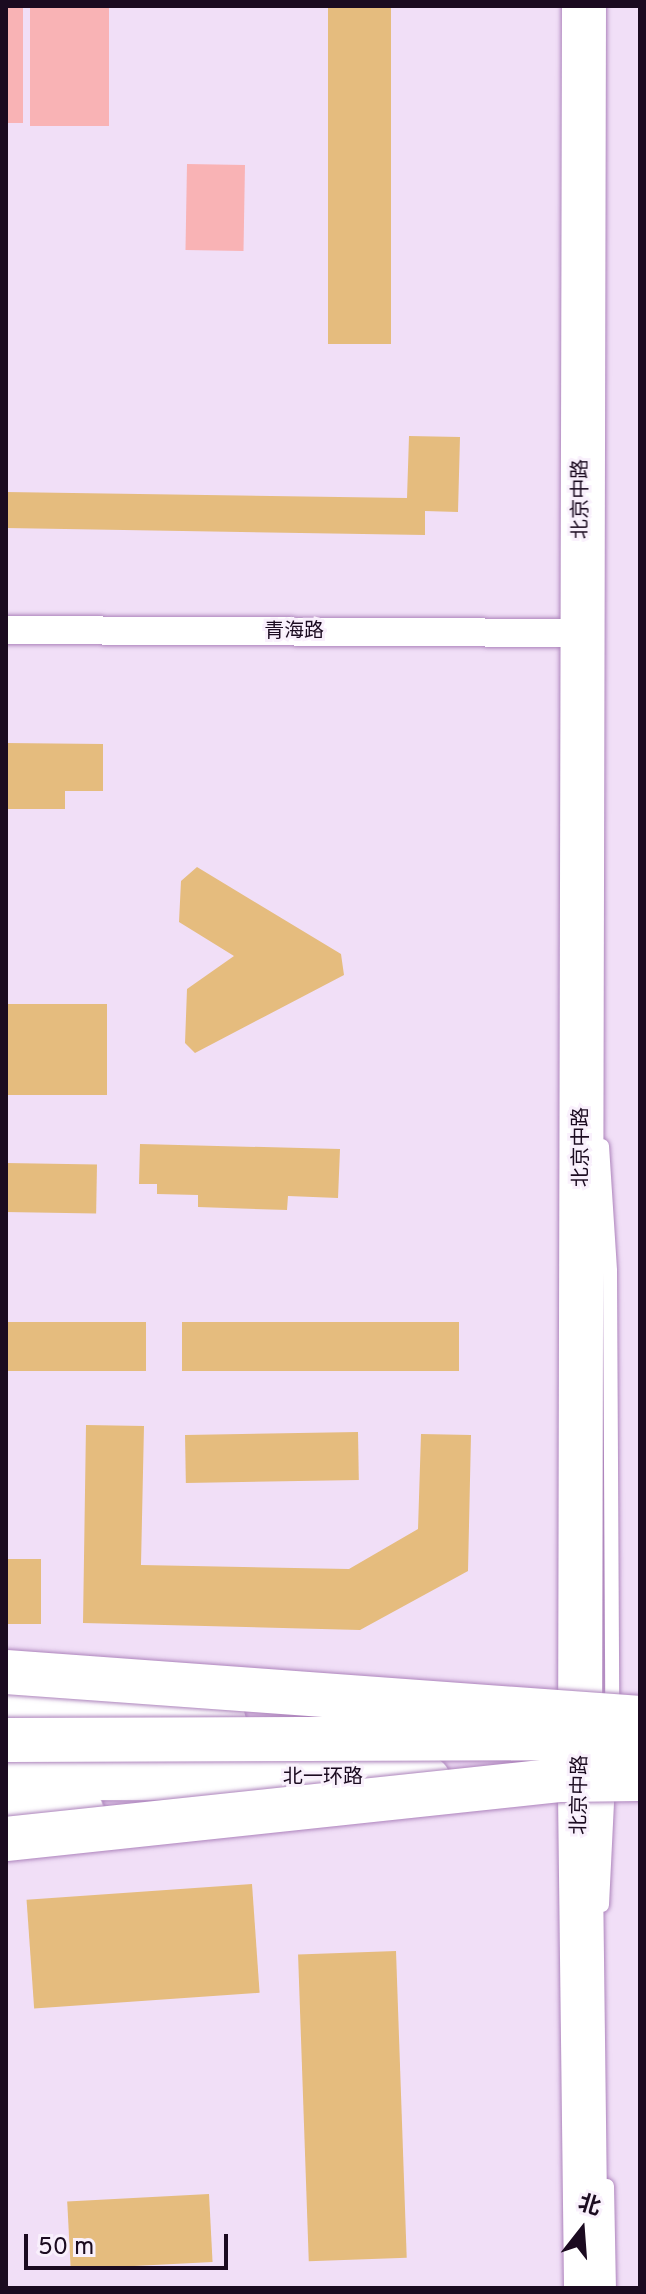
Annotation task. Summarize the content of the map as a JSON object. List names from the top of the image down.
{
  "streets": {
    "main road": ["北京中路", "北一环路"],
    "street": ["青海路"]
  },
  "crossings": [
    ["北京中路", "青海路"],
    ["北京中路", "北一环路"]
  ],
  "scale_bar": "50 m",
  "north": "top"
}
